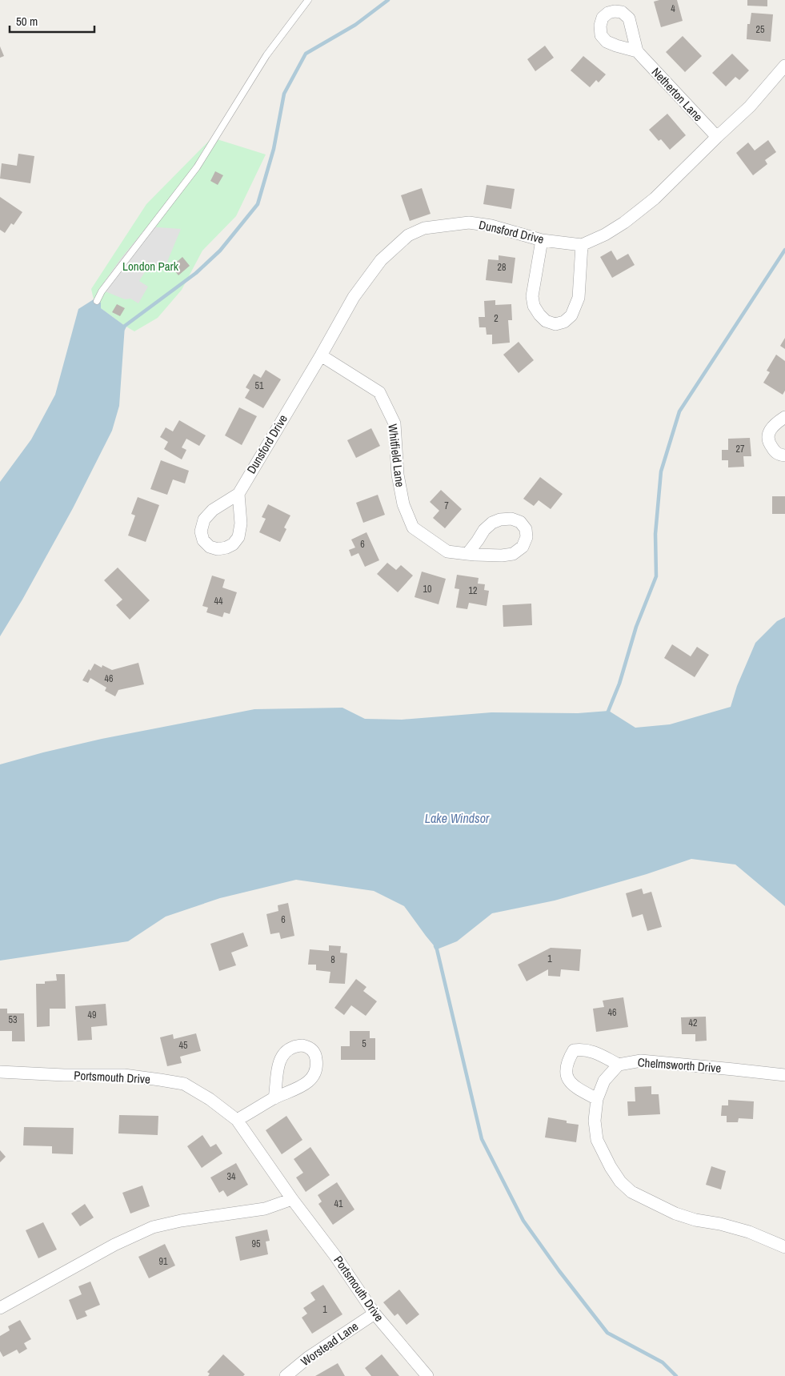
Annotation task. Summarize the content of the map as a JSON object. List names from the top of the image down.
{
  "streets": {
    "street": [
      "Netherton Lane",
      "Dunsford Drive",
      "Whitfield Lane",
      "Chelmsworth Drive",
      "Portsmouth Drive",
      "Worstead Lane"
    ]
  },
  "crossings": [
    ["Dunsford Drive", "Whitfield Lane"],
    ["Portsmouth Drive", "Worstead Lane"]
  ],
  "water": ["Lake Windsor"],
  "parks": ["London Park"],
  "house_numbers": [
    "4",
    "25",
    "28",
    "2",
    "51",
    "27",
    "7",
    "6",
    "10",
    "12",
    "44",
    "46",
    "6",
    "1",
    "8",
    "46",
    "49",
    "53",
    "42",
    "5",
    "45",
    "34",
    "41",
    "95",
    "91",
    "1"
  ],
  "scale_bar": "50 m"
}
